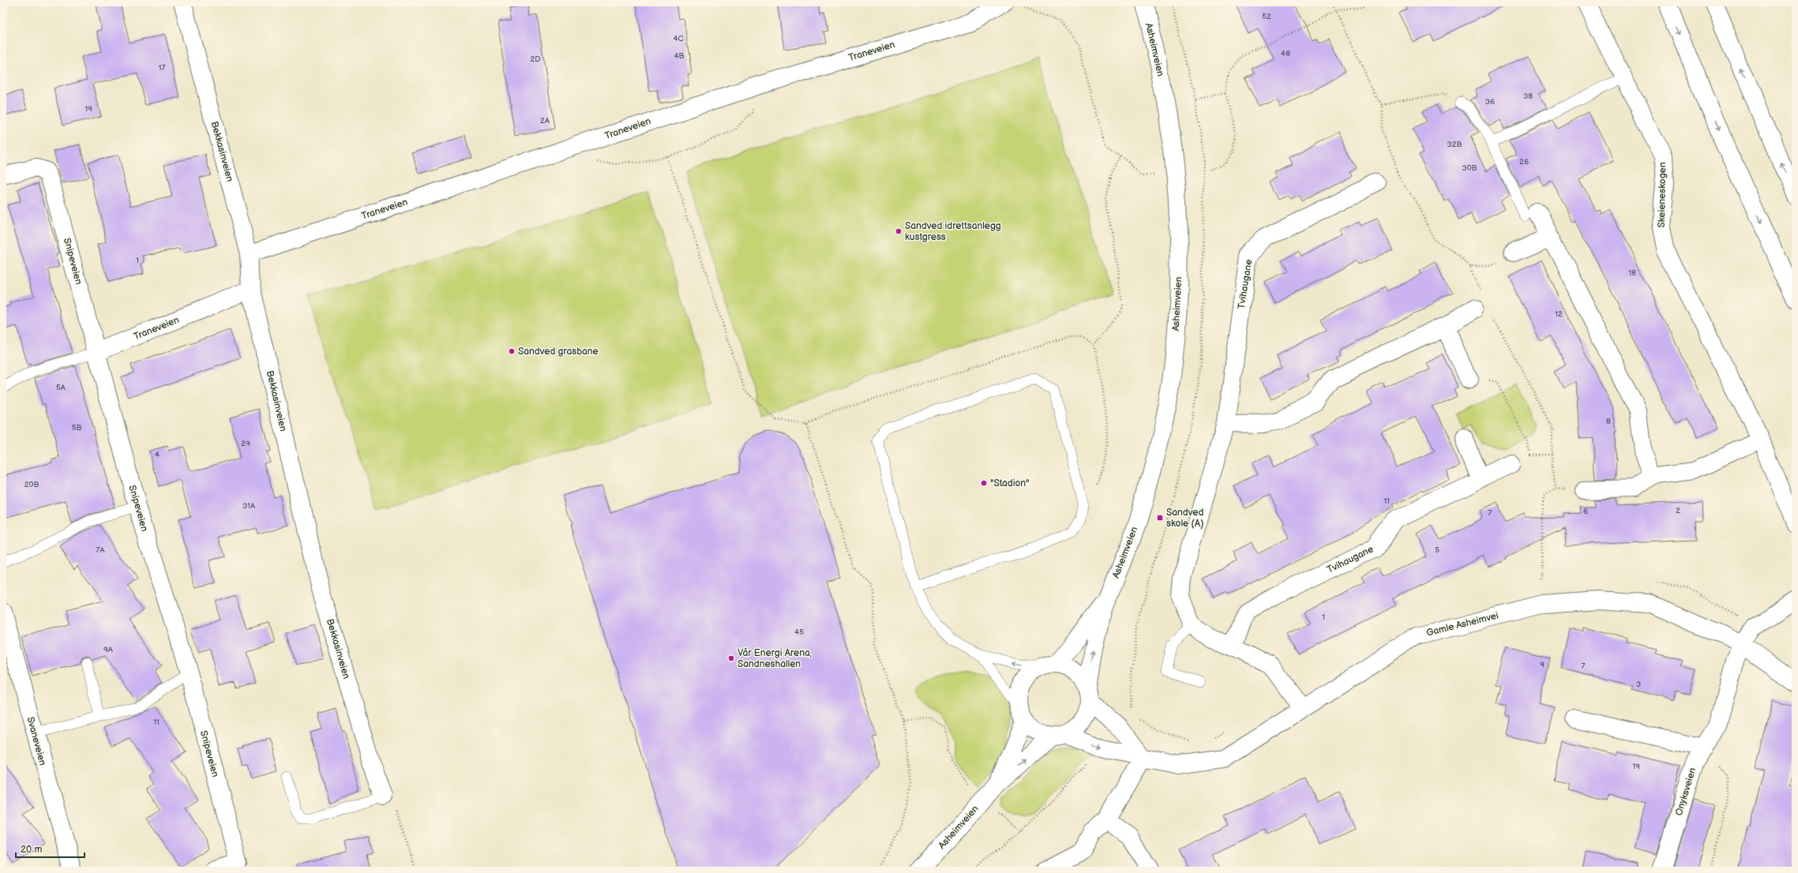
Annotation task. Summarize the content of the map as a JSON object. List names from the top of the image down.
{
  "streets": {
    "main road": [
      "Asheimveien",
      "Traneveien",
      "Bekkasinveien",
      "Skeieneskogen",
      "Snipeveien",
      "Tvihaugane",
      "Gamle Asheimvei",
      "Svaneveien",
      "Onyksveien"
    ]
  },
  "crossings": [
    ["Asheimveien", "Gamle Asheimvei"],
    ["Traneveien", "Bekkasinveien"],
    ["Traneveien", "Snipeveien"],
    ["Gamle Asheimvei", "Onyksveien"]
  ],
  "places": {
    "other": [
      "Sandved idrettsanlegg kustgress",
      "Sandved grasbane",
      "\"Stadion\"",
      "Vår Energi Arena, Sandneshallen"
    ],
    "transit": ["Sandved skole (A)"]
  },
  "house_numbers": [
    "52",
    "4C",
    "48",
    "4B",
    "2D",
    "17",
    "38",
    "36",
    "19",
    "2A",
    "32B",
    "26",
    "30B",
    "1",
    "18",
    "12",
    "5A",
    "8",
    "5B",
    "29",
    "4",
    "20B",
    "11",
    "31A",
    "2",
    "6",
    "7",
    "7A",
    "5",
    "1",
    "45",
    "9A",
    "9",
    "7",
    "3",
    "11",
    "19"
  ],
  "scale_bar": "20 m"
}
